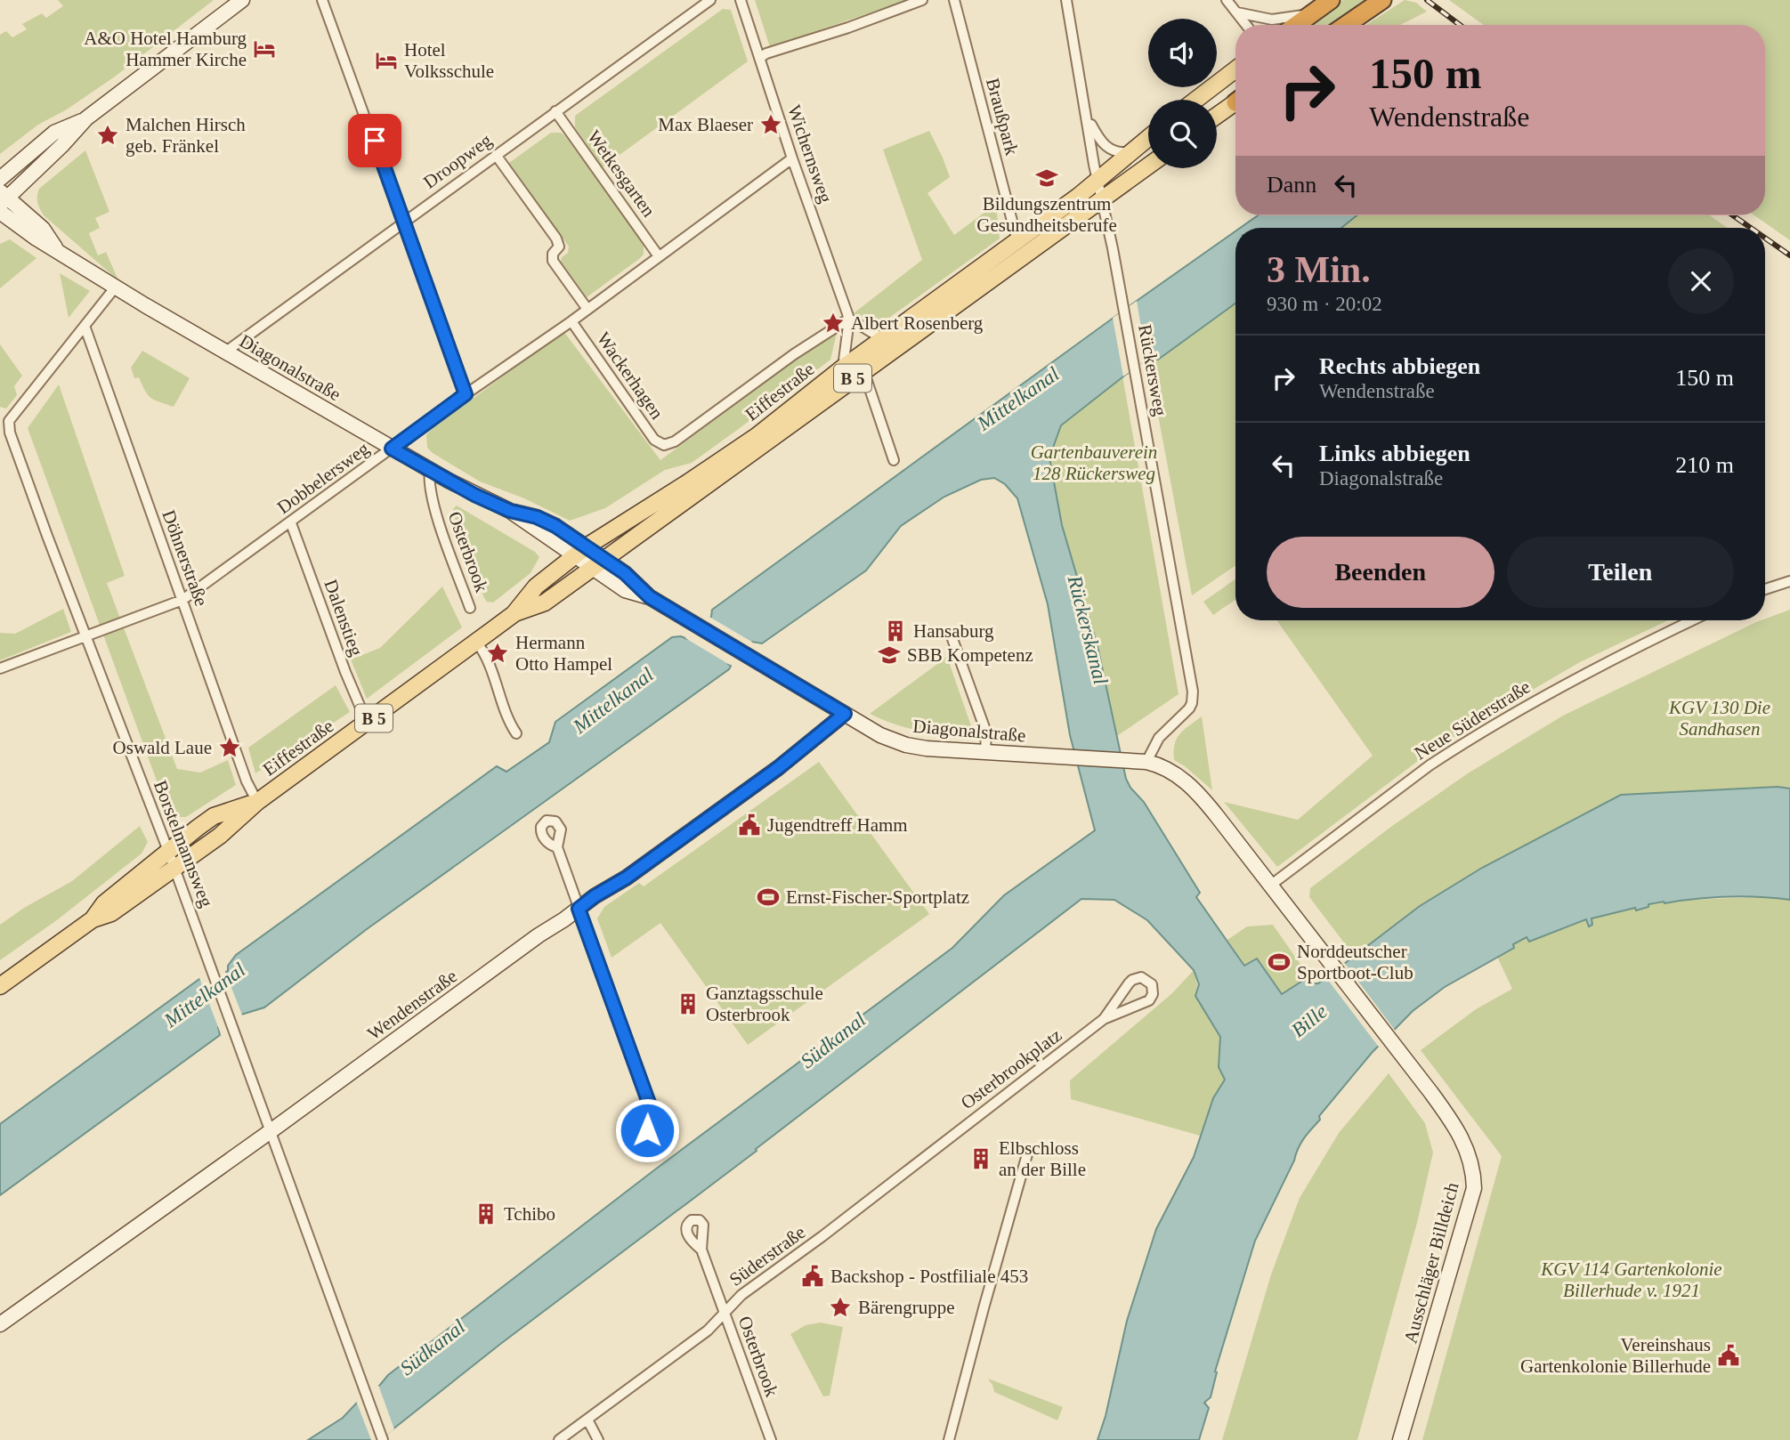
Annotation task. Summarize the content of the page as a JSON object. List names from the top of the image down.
{
  "streets": {
    "main road": ["B 5", "Eiffestraße"],
    "street": [
      "Braußpark",
      "Wichernsweg",
      "Droopweg",
      "Wetkesgarten",
      "Diagonalstraße",
      "Rückersweg",
      "Wackerhagen",
      "Dobbelersweg",
      "Osterbrook",
      "Döhnerstraße",
      "Dalenstieg",
      "Neue Süderstraße",
      "Borstelmannsweg",
      "Wendenstraße",
      "Osterbrookplatz",
      "Süderstraße",
      "Ausschläger Billdeich"
    ]
  },
  "crossings": [
    ["Braußpark", "Eiffestraße"],
    ["Wichernsweg", "Eiffestraße"],
    ["Wichernsweg", "Dobbelersweg"],
    ["Droopweg", "Wetkesgarten"],
    ["Droopweg", "Diagonalstraße"],
    ["Wetkesgarten", "Dobbelersweg"],
    ["Diagonalstraße", "Rückersweg"],
    ["Diagonalstraße", "Eiffestraße"],
    ["Diagonalstraße", "Dobbelersweg"],
    ["Diagonalstraße", "Osterbrook"],
    ["Diagonalstraße", "Neue Süderstraße"],
    ["Diagonalstraße", "Borstelmannsweg"],
    ["Diagonalstraße", "Wendenstraße"],
    ["Diagonalstraße", "Ausschläger Billdeich"],
    ["Rückersweg", "Eiffestraße"],
    ["Wackerhagen", "Eiffestraße"],
    ["Wackerhagen", "Dobbelersweg"],
    ["Eiffestraße", "Döhnerstraße"],
    ["Eiffestraße", "Dalenstieg"],
    ["Eiffestraße", "Borstelmannsweg"],
    ["Dobbelersweg", "Döhnerstraße"],
    ["Dobbelersweg", "Dalenstieg"],
    ["Dobbelersweg", "Borstelmannsweg"],
    ["Osterbrook", "Süderstraße"],
    ["Döhnerstraße", "Borstelmannsweg"],
    ["Borstelmannsweg", "Wendenstraße"],
    ["Osterbrookplatz", "Süderstraße"]
  ],
  "water": [
    "Mittelkanal",
    "Rückerskanal",
    "Bille",
    "Südkanal"
  ],
  "parks": ["Gartenbauverein 128 Rückersweg", "KGV 130 Die Sandhasen", "KGV 114 Gartenkolonie Billerhude v. 1921"],
  "places": {
    "hotel": ["A&O Hotel Hamburg Hammer Kirche", "Hotel Volksschule"],
    "place": [
      "Max Blaeser",
      "Malchen Hirsch geb. Fränkel",
      "Albert Rosenberg",
      "Hermann Otto Hampel",
      "Oswald Laue",
      "Bärengruppe"
    ],
    "school or university": ["Bildungszentrum Gesundheitsberufe", "SBB Kompetenz"],
    "building": [
      "Hansaburg",
      "Ganztagsschule Osterbrook",
      "Elbschloss an der Bille",
      "Tchibo"
    ],
    "public building": ["Jugendtreff Hamm", "Backshop - Postfiliale 453", "Vereinshaus Gartenkolonie Billerhude"],
    "sports": ["Ernst-Fischer-Sportplatz", "Norddeutscher Sportboot-Club"]
  },
  "page": {
    "turn": ["150 m", "Wendenstraße"],
    "then": "Dann",
    "heading": ["3 Min.", "930 m · 20:02"],
    "list": [
      {
        "name": "Rechts abbiegen",
        "note": "Wendenstraße",
        "value": "150 m"
      },
      {
        "name": "Links abbiegen",
        "note": "Diagonalstraße",
        "value": "210 m"
      }
    ],
    "buttons": ["Beenden", "Teilen"]
  }
}
